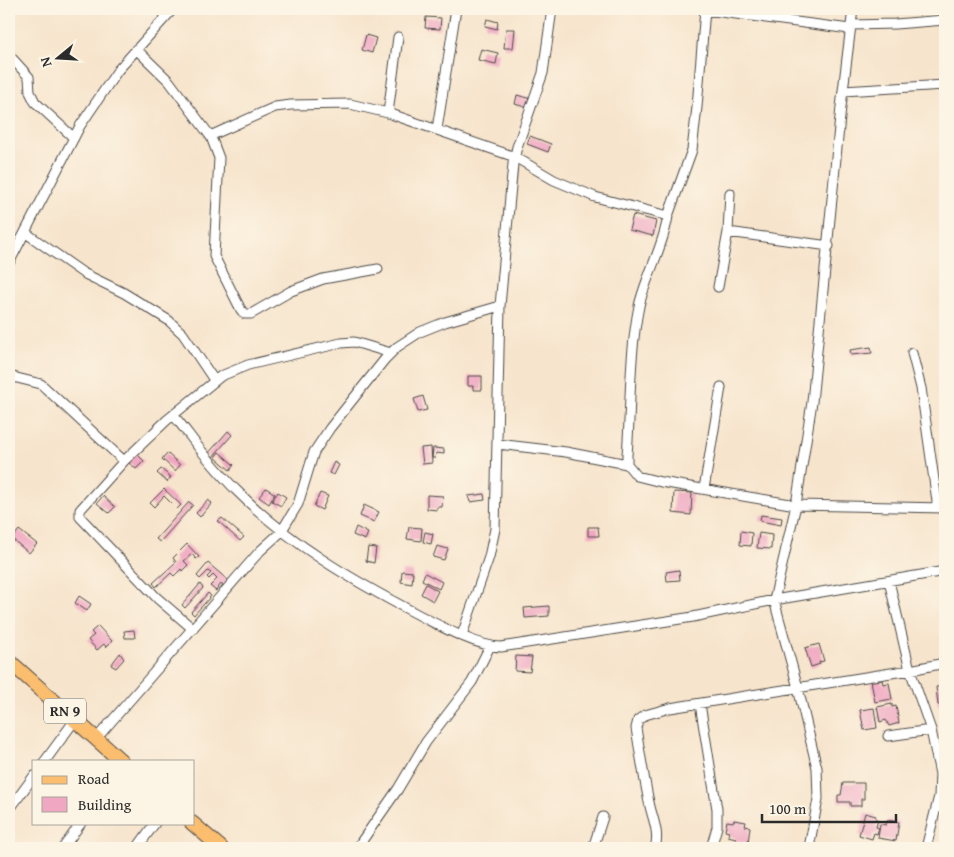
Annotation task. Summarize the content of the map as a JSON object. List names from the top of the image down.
{
  "streets": {
    "main road": ["RN 9"]
  },
  "legend": ["Road", "Building"],
  "scale_bar": "100 m",
  "north": "left"
}
